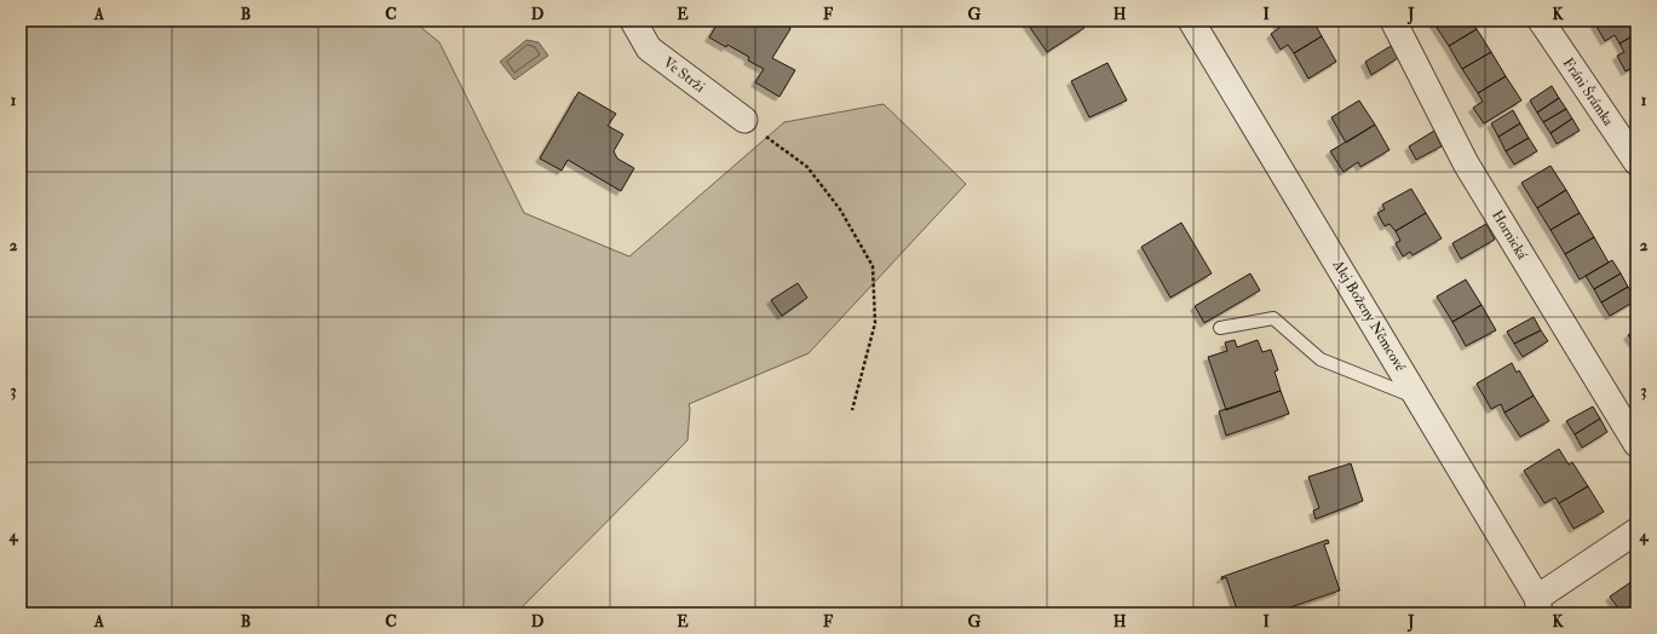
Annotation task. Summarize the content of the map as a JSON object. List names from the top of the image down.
{
  "streets": {
    "street": [
      "Ve Strži",
      "Fráni Šrámka",
      "Hornická",
      "Alej Boženy Němcové"
    ]
  },
  "grid": {
    "columns": [
      "A",
      "B",
      "C",
      "D",
      "E",
      "F",
      "G",
      "H",
      "I",
      "J",
      "K"
    ],
    "rows": [
      "1",
      "2",
      "3",
      "4"
    ]
  }
}
